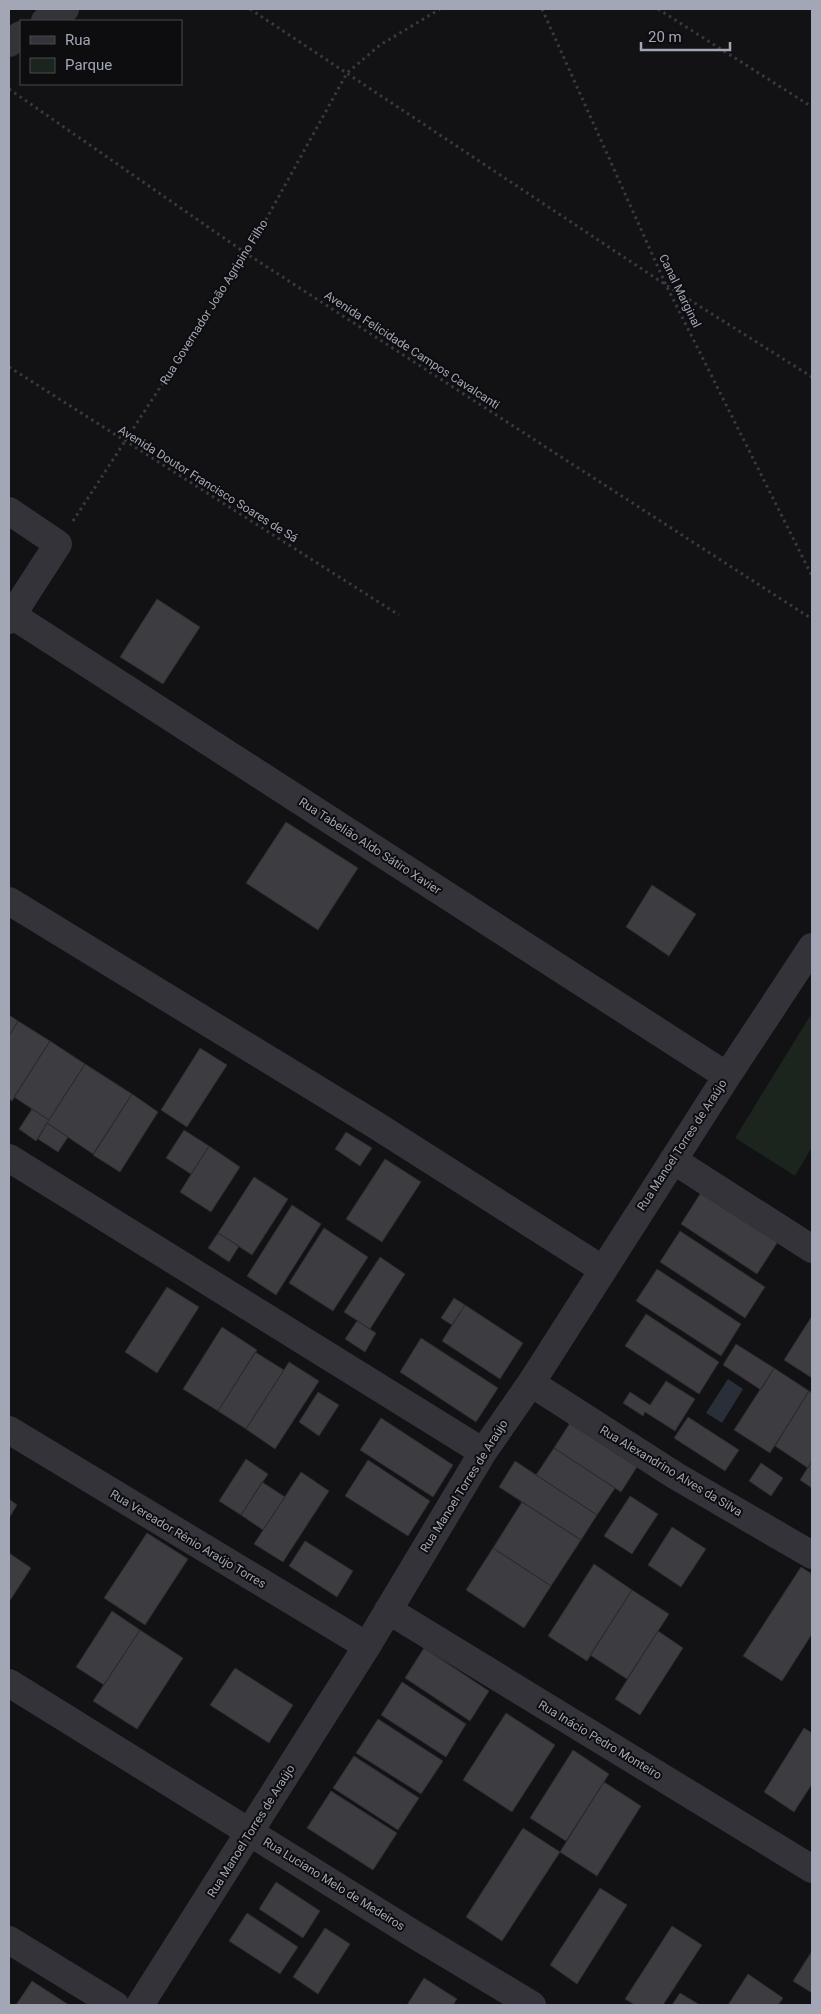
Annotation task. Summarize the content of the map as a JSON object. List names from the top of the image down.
{
  "streets": {
    "street": [
      "Rua Tabelião Aldo Sátiro Xavier",
      "Rua Manoel Torres de Araújo",
      "Rua Alexandrino Alves da Silva",
      "Rua Vereador Rênio Araújo Torres",
      "Rua Inácio Pedro Monteiro",
      "Rua Luciano Melo de Medeiros"
    ],
    "path": [
      "Canal Marginal",
      "Rua Governador João Agripino Filho",
      "Avenida Felicidade Campos Cavalcanti",
      "Avenida Doutor Francisco Soares de Sá"
    ]
  },
  "crossings": [
    ["Rua Governador João Agripino Filho", "Avenida Felicidade Campos Cavalcanti"],
    ["Rua Governador João Agripino Filho", "Avenida Doutor Francisco Soares de Sá"],
    ["Rua Tabelião Aldo Sátiro Xavier", "Rua Manoel Torres de Araújo"],
    ["Rua Manoel Torres de Araújo", "Rua Alexandrino Alves da Silva"],
    ["Rua Manoel Torres de Araújo", "Rua Vereador Rênio Araújo Torres"],
    ["Rua Manoel Torres de Araújo", "Rua Inácio Pedro Monteiro"],
    ["Rua Manoel Torres de Araújo", "Rua Luciano Melo de Medeiros"]
  ],
  "legend": ["Rua", "Parque"],
  "scale_bar": "20 m"
}
